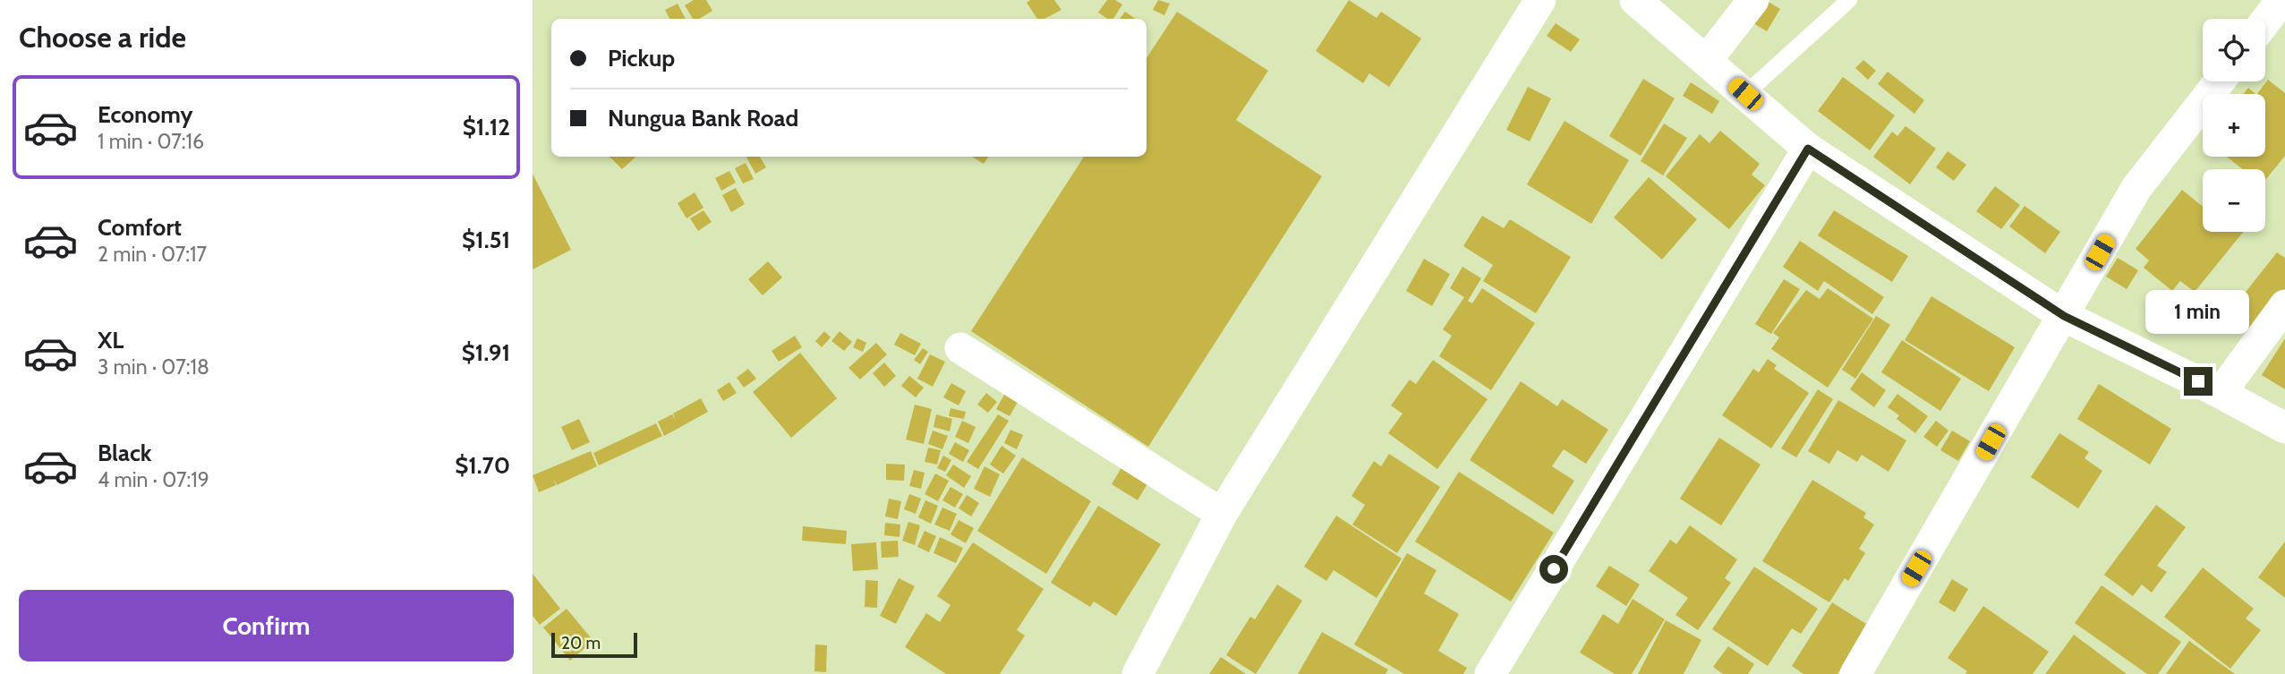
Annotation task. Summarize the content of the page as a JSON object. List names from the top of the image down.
{
  "scale_bar": "20 m",
  "page": {
    "heading": "Choose a ride",
    "map_buttons": ["+", "−"],
    "banner": ["Pickup", "Nungua Bank Road"],
    "list": [
      {
        "name": "Economy",
        "note": "1 min · 07:16",
        "value": "$1.12"
      },
      {
        "name": "Comfort",
        "note": "2 min · 07:17",
        "value": "$1.51"
      },
      {
        "name": "XL",
        "note": "3 min · 07:18",
        "value": "$1.91"
      },
      {
        "name": "Black",
        "note": "4 min · 07:19",
        "value": "$1.70"
      }
    ],
    "bubble": "1 min",
    "buttons": "Confirm",
    "scale": "20 m"
  }
}
